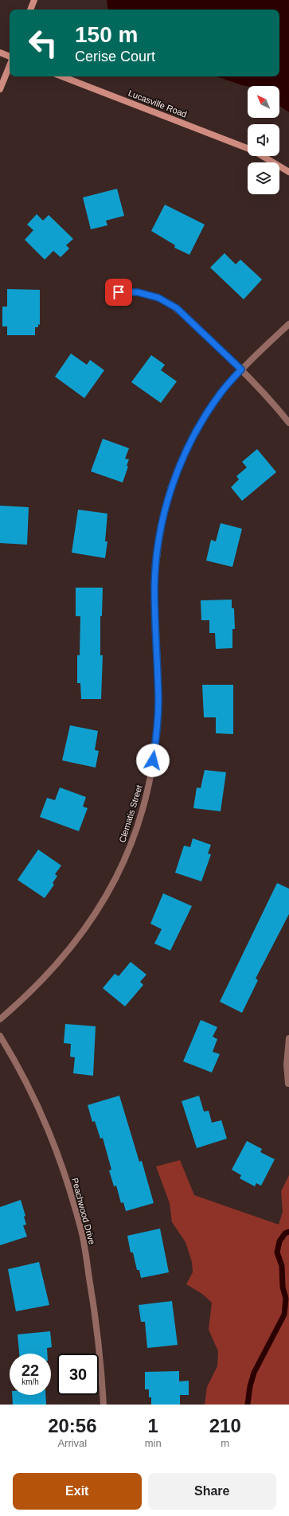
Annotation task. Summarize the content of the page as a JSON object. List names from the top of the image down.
{
  "streets": {
    "street": ["Lucasville Road", "Clematis Street", "Peachwood Drive"]
  },
  "north": "top left",
  "page": {
    "turn": ["150 m", "Cerise Court"],
    "speed": "22 km/h",
    "limit": "30",
    "eta": [
      "20:56",
      "Arrival",
      "1",
      "min",
      "210",
      "m"
    ],
    "buttons": ["Exit", "Share"]
  }
}
